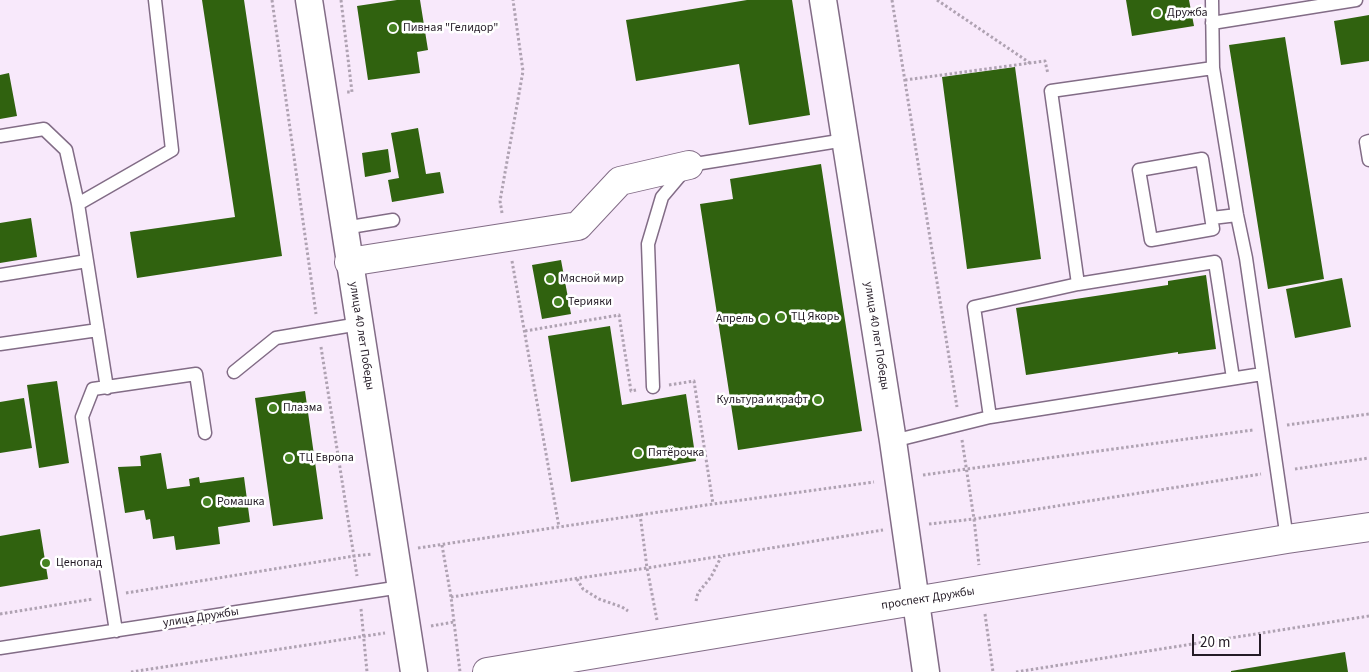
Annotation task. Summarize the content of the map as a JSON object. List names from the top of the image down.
{
  "streets": {
    "street": ["улица 40 лет Победы", "проспект Дружбы"],
    "lane": ["улица Дружбы"]
  },
  "crossings": [
    ["улица 40 лет Победы", "проспект Дружбы"],
    ["улица 40 лет Победы", "улица Дружбы"]
  ],
  "places": [
    "Дружба",
    "Пивная \"Гелидор\"",
    "Мясной мир",
    "Терияки",
    "ТЦ Якорь",
    "Апрель",
    "Культура и крафт",
    "Плазма",
    "Пятёрочка",
    "ТЦ Европа",
    "Ромашка",
    "Ценопад"
  ],
  "scale_bar": "20 m"
}
